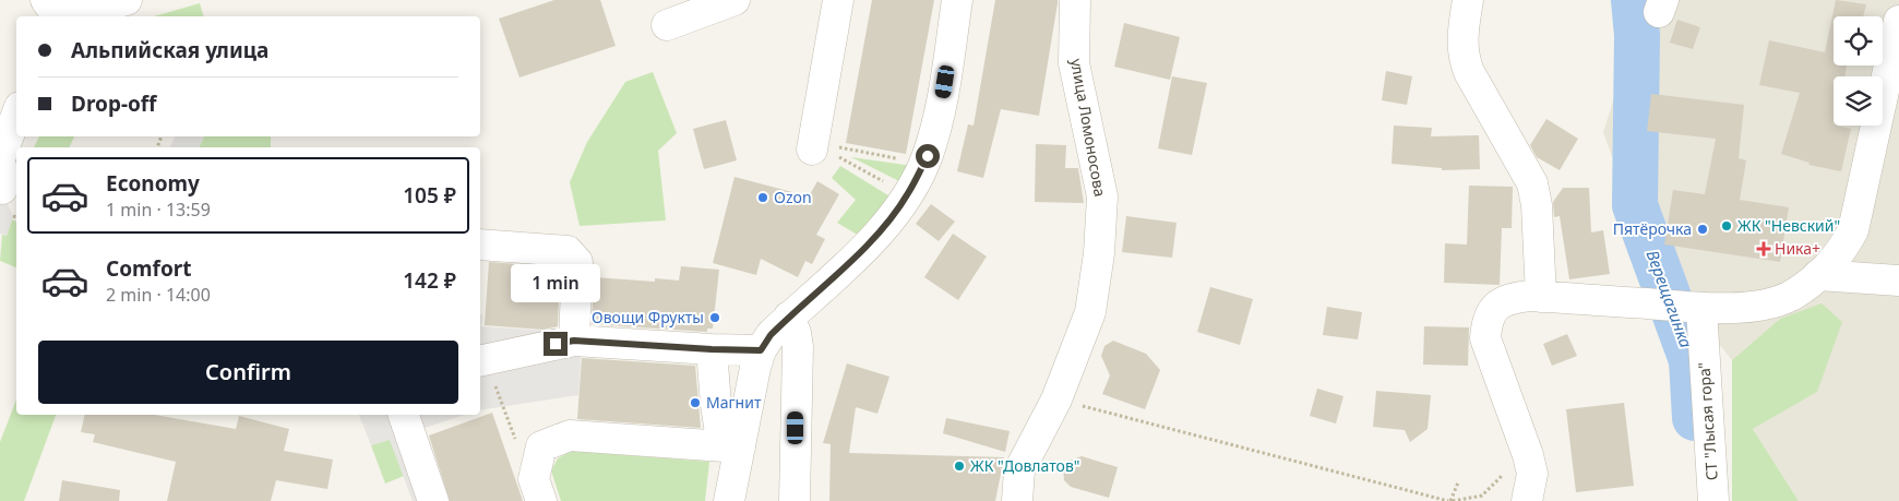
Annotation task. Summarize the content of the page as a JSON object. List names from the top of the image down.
{
  "streets": {
    "street": ["улица Ломоносова", "СТ \"Лысая гора\""]
  },
  "water": ["Верещагинка"],
  "places": {
    "other": [
      "Ozon",
      "ЖК \"Невский\"",
      "Пятёрочка",
      "Овощи Фрукты",
      "Магнит",
      "ЖК \"Довлатов\""
    ],
    "health": ["Ника+"]
  },
  "page": {
    "banner": ["Альпийская улица", "Drop-off"],
    "list": [
      {
        "name": "Economy",
        "note": "1 min · 13:59",
        "value": "105 ₽"
      },
      {
        "name": "Comfort",
        "note": "2 min · 14:00",
        "value": "142 ₽"
      }
    ],
    "bubble": "1 min",
    "buttons": "Confirm"
  }
}
